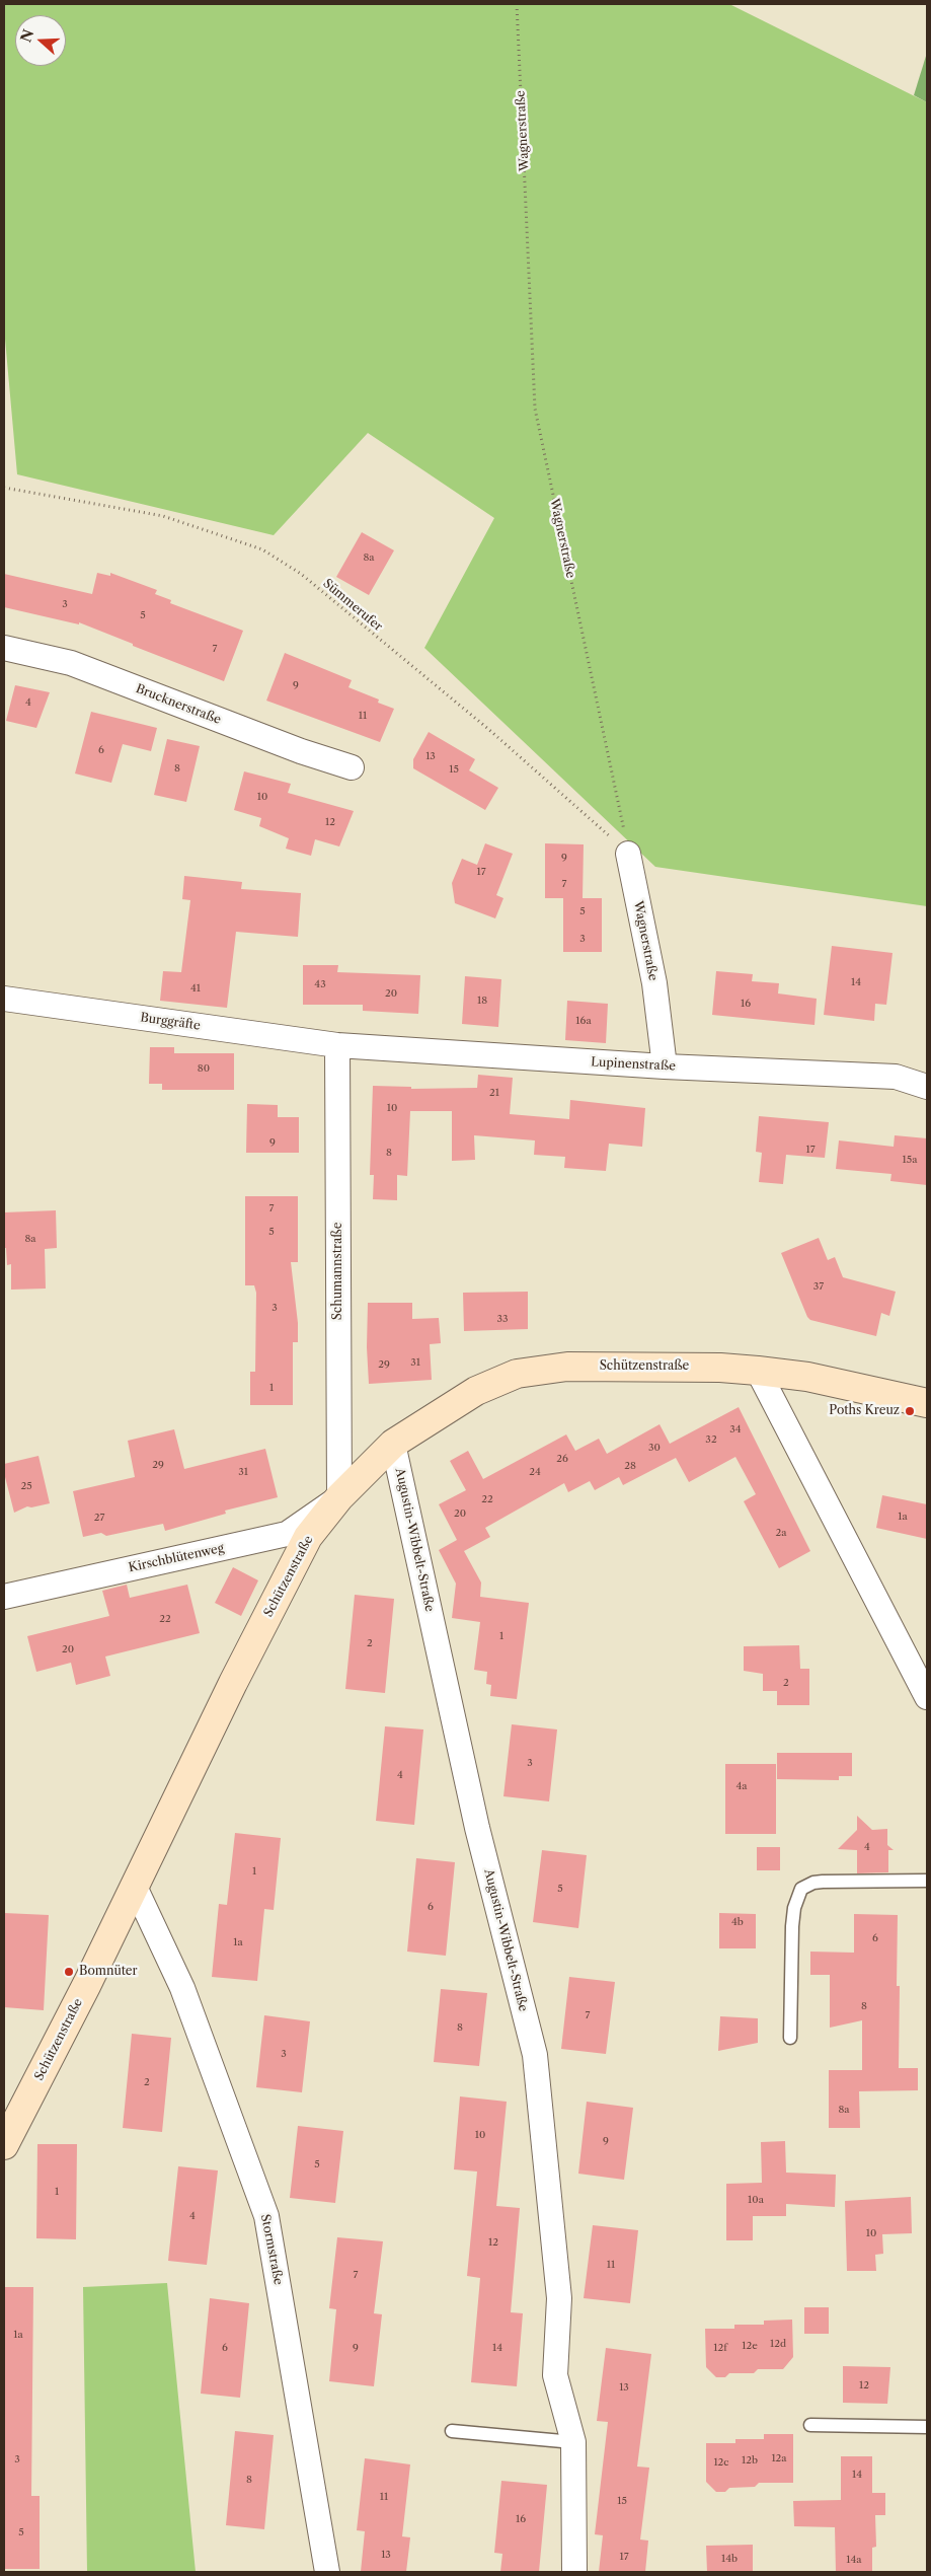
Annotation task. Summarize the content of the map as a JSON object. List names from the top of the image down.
{
  "streets": {
    "street": [
      "Wagnerstraße",
      "Brucknerstraße",
      "Burggräfte",
      "Lupinenstraße",
      "Schumannstraße",
      "Schützenstraße",
      "Augustin-Wibbelt-Straße",
      "Kirschblütenweg",
      "Stormstraße"
    ],
    "path": ["Sümmerufer"]
  },
  "crossings": [
    ["Wagnerstraße", "Sümmerufer"],
    ["Wagnerstraße", "Lupinenstraße"],
    ["Burggräfte", "Lupinenstraße"],
    ["Burggräfte", "Schumannstraße"],
    ["Lupinenstraße", "Schumannstraße"],
    ["Schumannstraße", "Schützenstraße"],
    ["Schumannstraße", "Kirschblütenweg"],
    ["Schützenstraße", "Augustin-Wibbelt-Straße"],
    ["Schützenstraße", "Kirschblütenweg"],
    ["Schützenstraße", "Stormstraße"]
  ],
  "places": ["Poths Kreuz", "Bomnüter"],
  "house_numbers": [
    "8a",
    "3",
    "5",
    "7",
    "9",
    "4",
    "11",
    "6",
    "13",
    "8",
    "15",
    "10",
    "12",
    "9",
    "17",
    "7",
    "5",
    "3",
    "14",
    "43",
    "41",
    "20",
    "18",
    "16",
    "16a",
    "80",
    "21",
    "10",
    "9",
    "17",
    "8",
    "15a",
    "7",
    "5",
    "8a",
    "37",
    "3",
    "33",
    "31",
    "29",
    "1",
    "34",
    "32",
    "30",
    "26",
    "29",
    "28",
    "31",
    "24",
    "25",
    "22",
    "20",
    "1a",
    "27",
    "2a",
    "22",
    "1",
    "2",
    "20",
    "2",
    "3",
    "4",
    "4a",
    "4",
    "1",
    "5",
    "6",
    "4b",
    "6",
    "1a",
    "8",
    "7",
    "8",
    "3",
    "2",
    "8a",
    "10",
    "9",
    "5",
    "1",
    "10a",
    "4",
    "10",
    "12",
    "11",
    "7",
    "1a",
    "12d",
    "12e",
    "6",
    "9",
    "14",
    "12f",
    "12",
    "13",
    "12a",
    "3",
    "12b",
    "12c",
    "14",
    "8",
    "11",
    "15",
    "16",
    "5",
    "13",
    "17",
    "14b",
    "14a"
  ],
  "north": "left"
}
